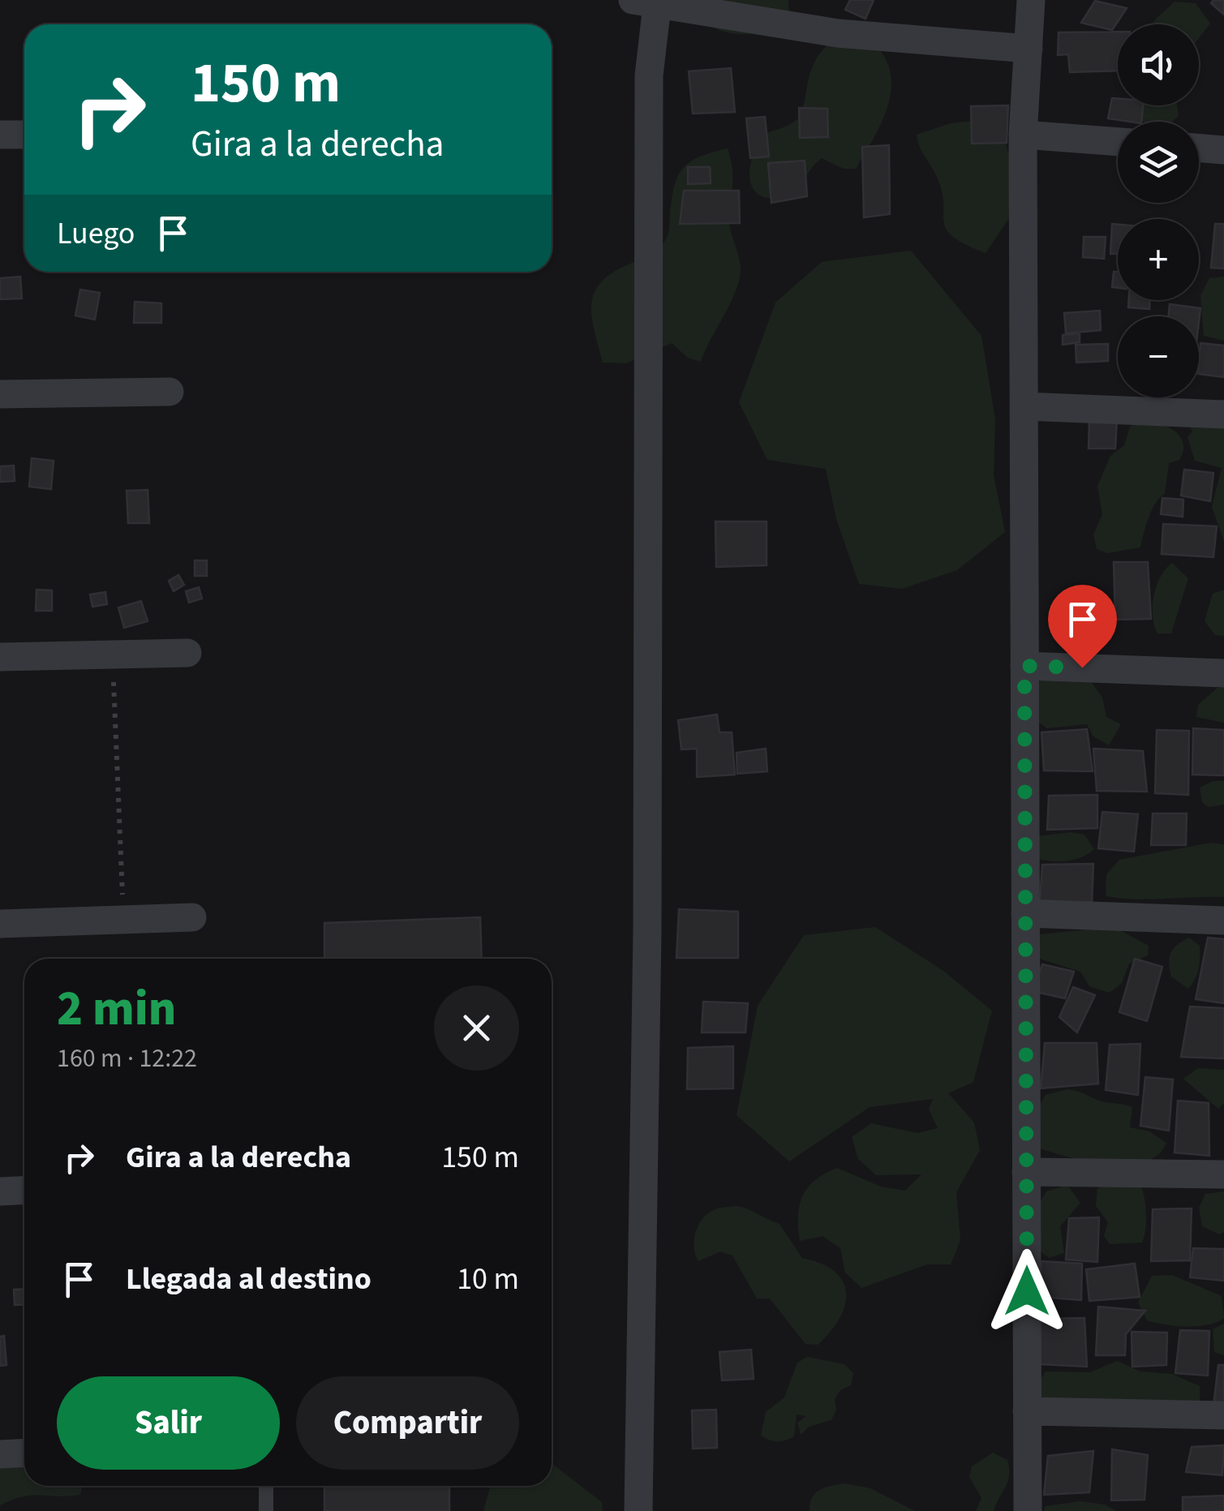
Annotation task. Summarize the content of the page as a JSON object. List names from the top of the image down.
{
  "page": {
    "map_buttons": ["+", "−"],
    "turn": ["150 m", "Gira a la derecha"],
    "then": "Luego",
    "heading": ["2 min", "160 m · 12:22"],
    "list": [
      {
        "name": "Gira a la derecha",
        "value": "150 m"
      },
      {
        "name": "Llegada al destino",
        "value": "10 m"
      }
    ],
    "buttons": ["Salir", "Compartir"]
  }
}
